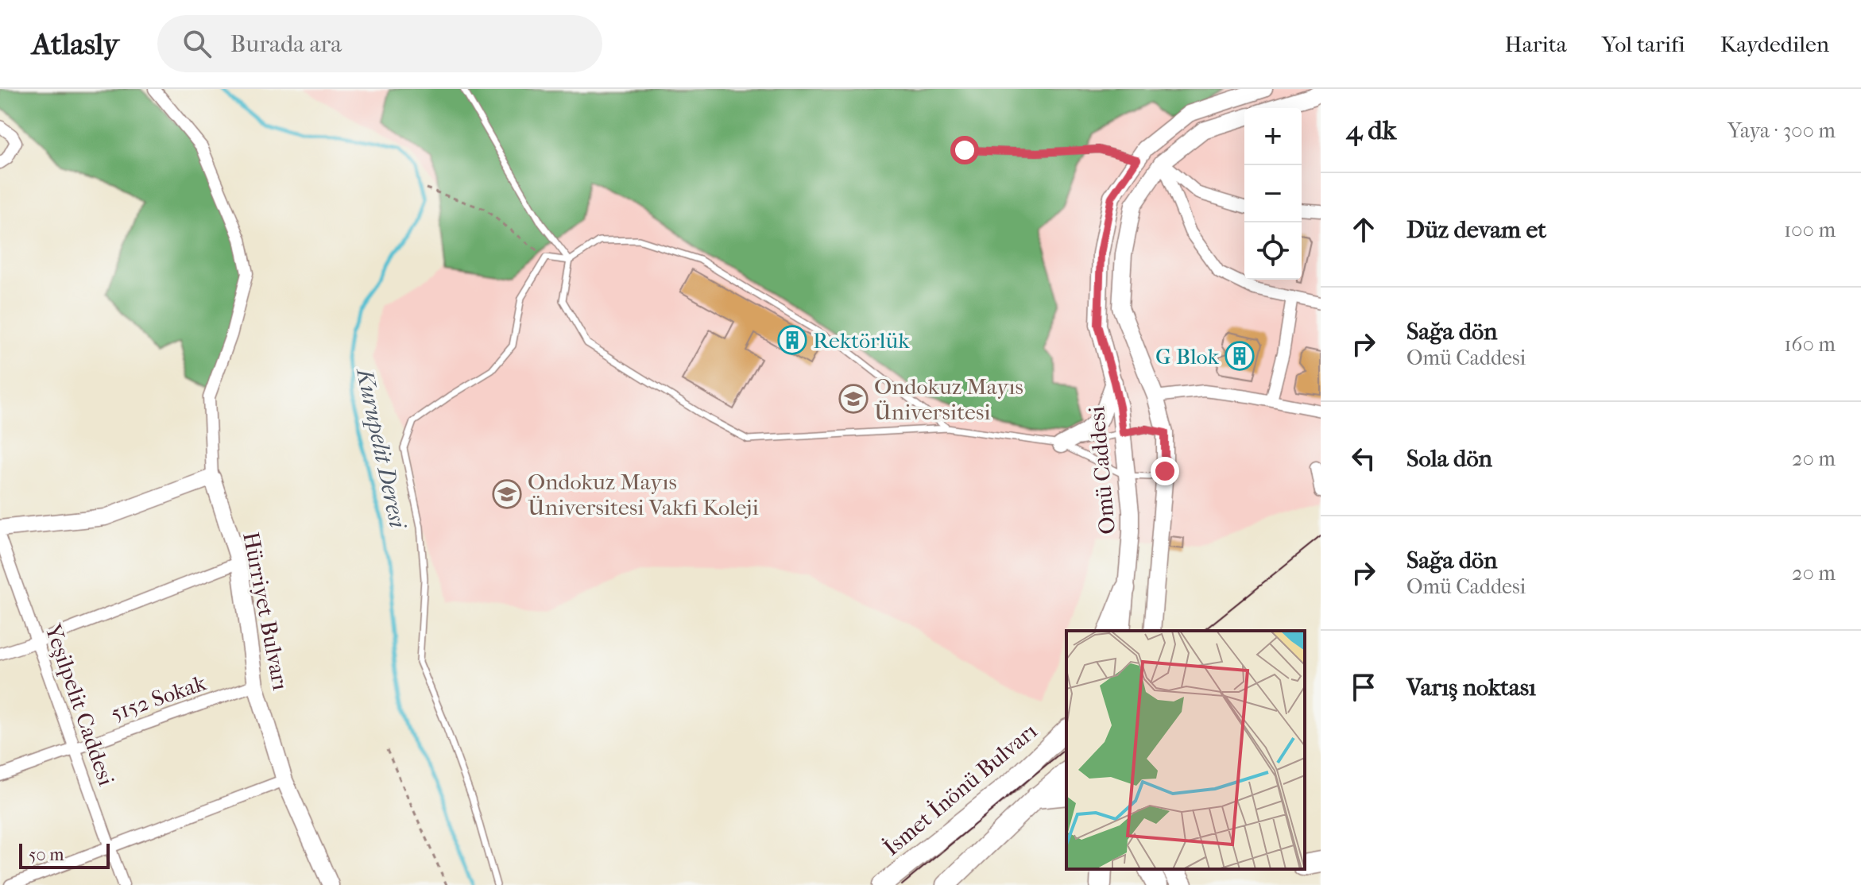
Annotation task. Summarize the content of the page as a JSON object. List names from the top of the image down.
{
  "streets": {
    "main road": ["İsmet İnönü Bulvarı"],
    "street": [
      "Omü Caddesi",
      "Hürriyet Bulvarı",
      "5152 Sokak",
      "Yeşilpelit Caddesi"
    ]
  },
  "crossings": [
    ["Hürriyet Bulvarı", "5152 Sokak"],
    ["5152 Sokak", "Yeşilpelit Caddesi"]
  ],
  "water": ["Kurupelit Deresi"],
  "places": {
    "building": ["Rektörlük", "G Blok"],
    "school or university": ["Ondokuz Mayıs Üniversitesi", "Ondokuz Mayıs Üniversitesi Vakfı Koleji"]
  },
  "scale_bar": "50 m",
  "page": {
    "header": "Atlasly",
    "search": "Burada ara",
    "nav": ["Harita", "Yol tarifi", "Kaydedilen"],
    "heading": ["4 dk", "Yaya · 300 m"],
    "map_buttons": ["+", "−"],
    "list": [
      ["Düz devam et", "100 m"],
      ["Sağa dön", "Omü Caddesi", "160 m"],
      ["Sola dön", "20 m"],
      ["Sağa dön", "Omü Caddesi", "20 m"],
      "Varış noktası"
    ],
    "scale": "50 m"
  }
}
